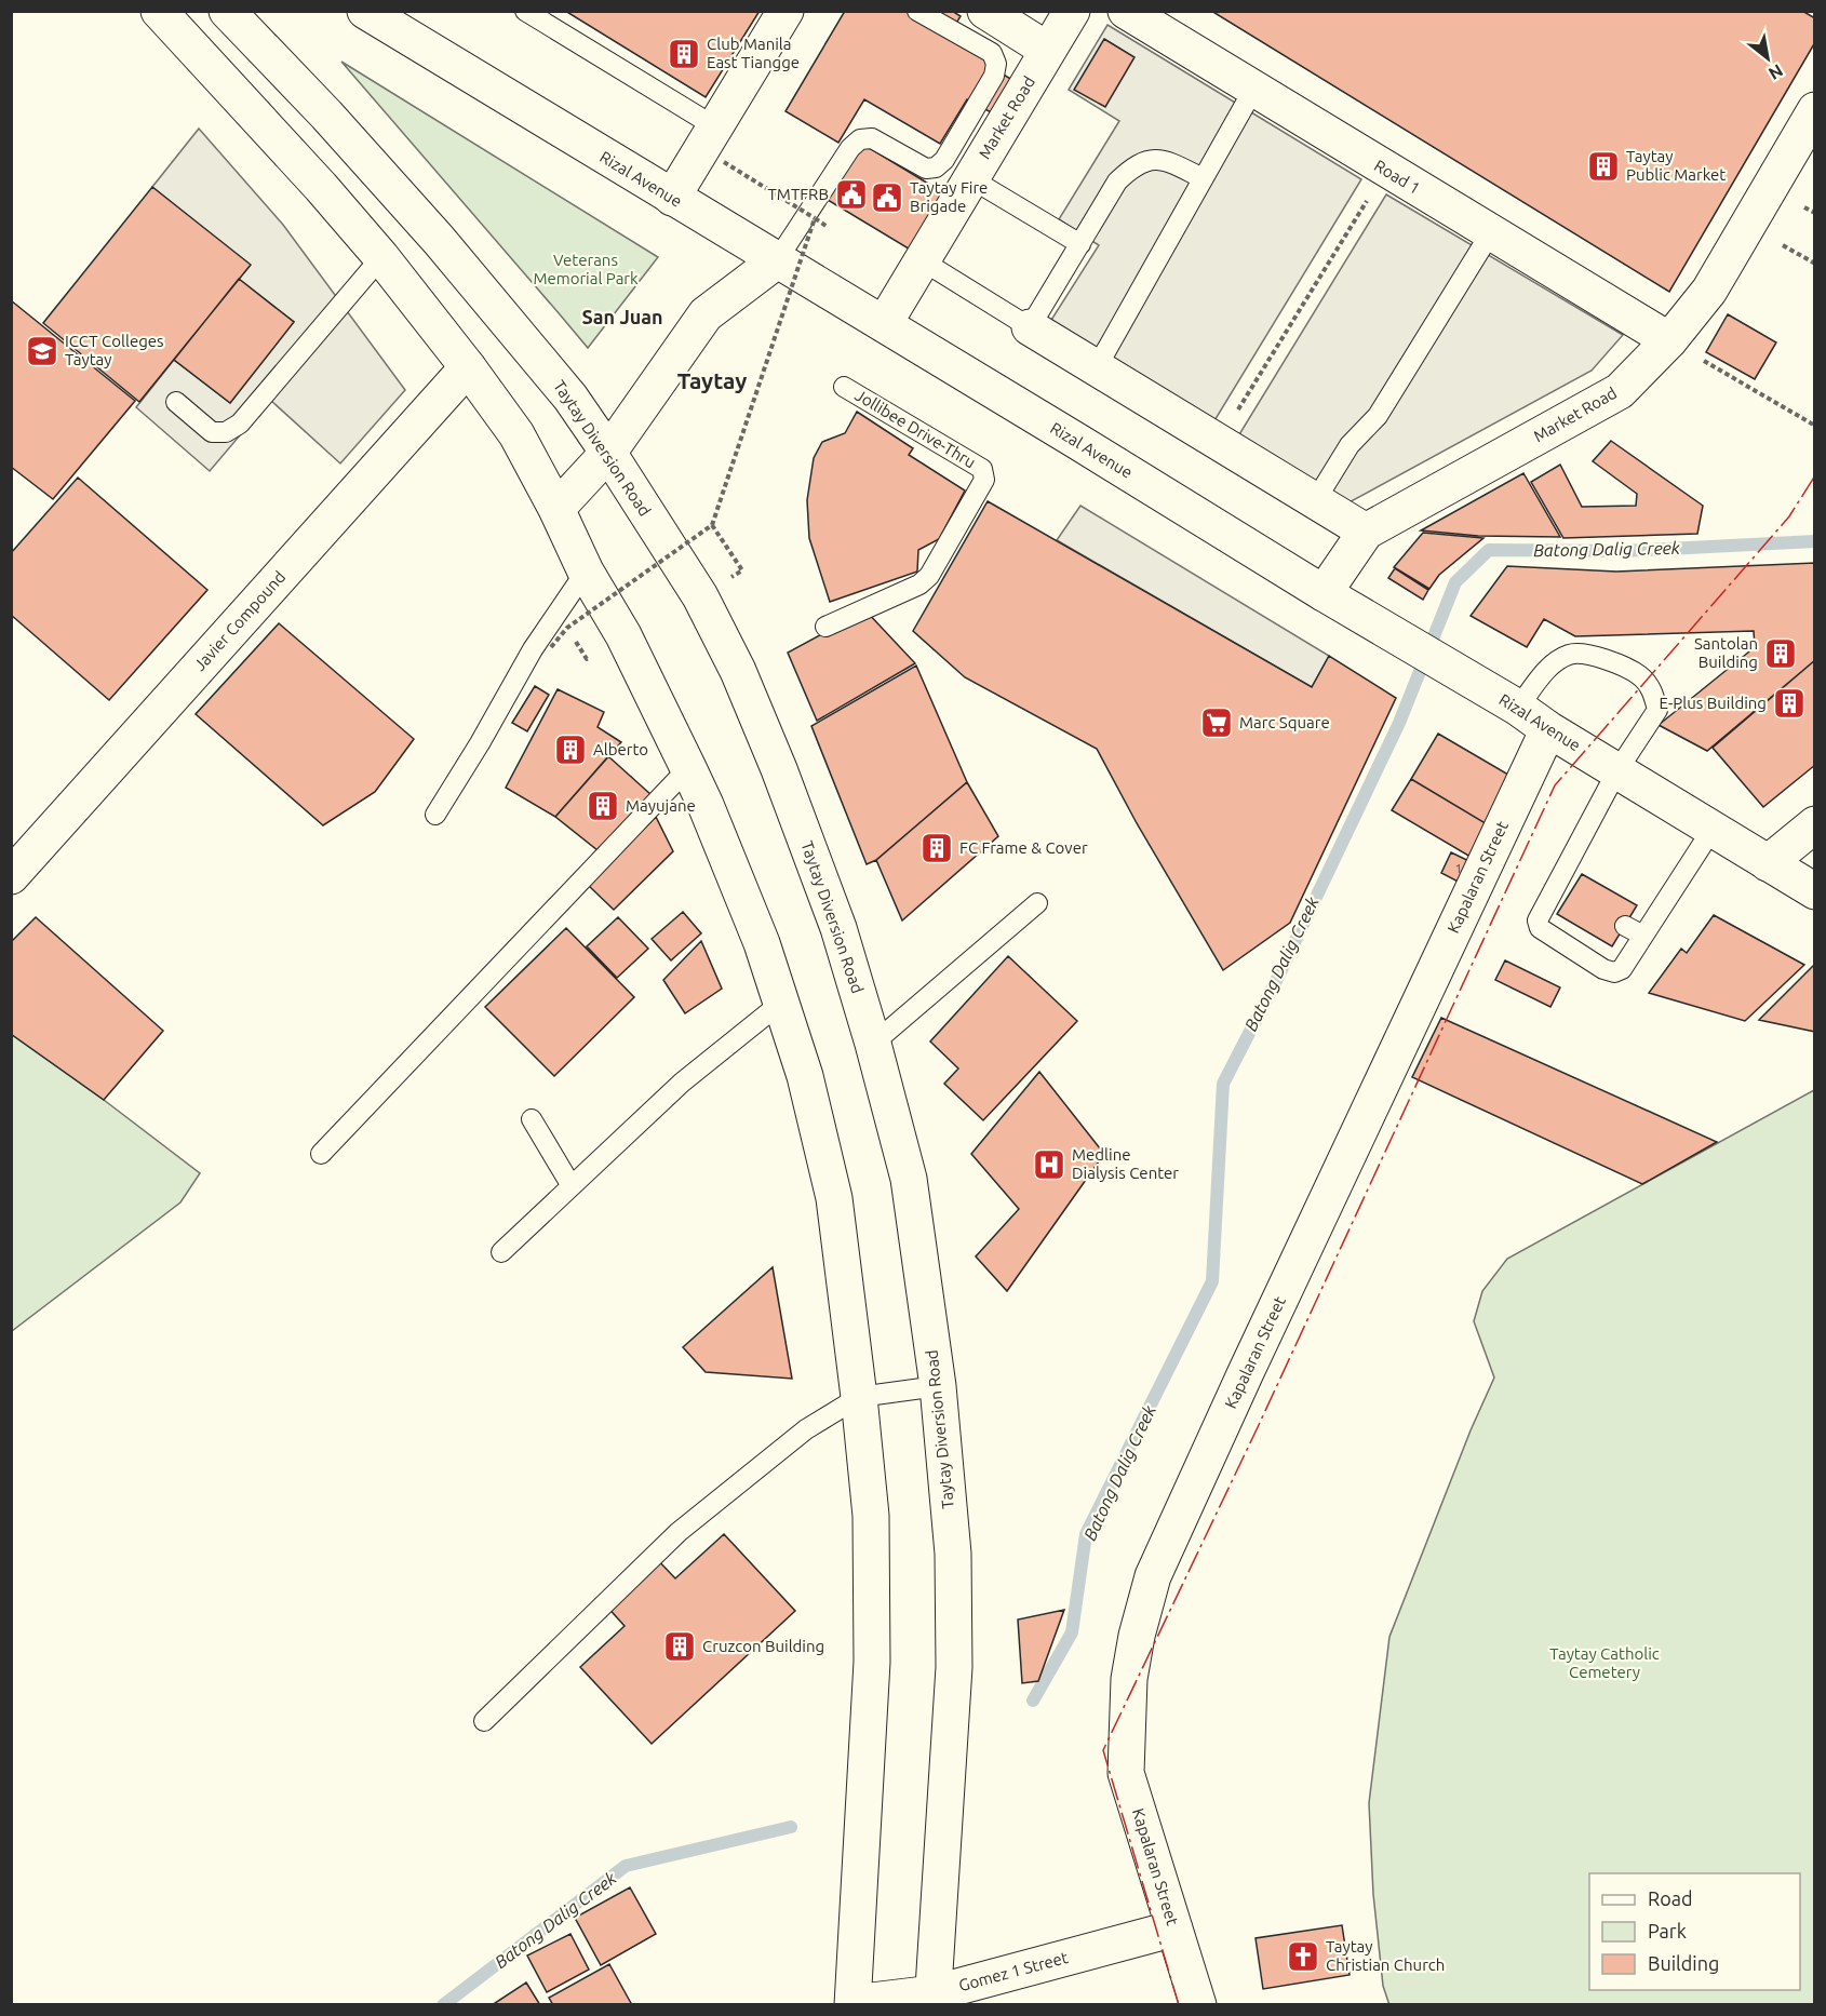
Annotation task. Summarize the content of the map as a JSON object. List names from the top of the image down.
{
  "streets": {
    "main road": [
      "Market Road",
      "Road 1",
      "Rizal Avenue",
      "Taytay Diversion Road",
      "Javier Compound",
      "Kapalaran Street",
      "Gomez 1 Street"
    ],
    "lane": ["Jollibee Drive-Thru"]
  },
  "crossings": [
    ["Market Road", "Road 1"],
    ["Market Road", "Rizal Avenue"],
    ["Rizal Avenue", "Kapalaran Street"],
    ["Taytay Diversion Road", "Gomez 1 Street"],
    ["Kapalaran Street", "Gomez 1 Street"]
  ],
  "districts": ["San Juan", "Taytay"],
  "water": ["Batong Dalig Creek"],
  "parks": ["Veterans Memorial Park", "Taytay Catholic Cemetery"],
  "places": {
    "building": [
      "Club Manila East Tiangge",
      "Taytay Public Market",
      "Santolan Building",
      "E-Plus Building",
      "Alberto",
      "Mayujane",
      "FC Frame & Cover",
      "Cruzcon Building"
    ],
    "public building": ["TMTFRB", "Taytay Fire Brigade"],
    "school or university": ["ICCT Colleges Taytay"],
    "supermarket": ["Marc Square"],
    "hospital": ["Medline Dialysis Center"],
    "church": ["Taytay Christian Church"]
  },
  "house_numbers": ["1"],
  "legend": ["Road", "Park", "Building"],
  "north": "bottom right"
}
